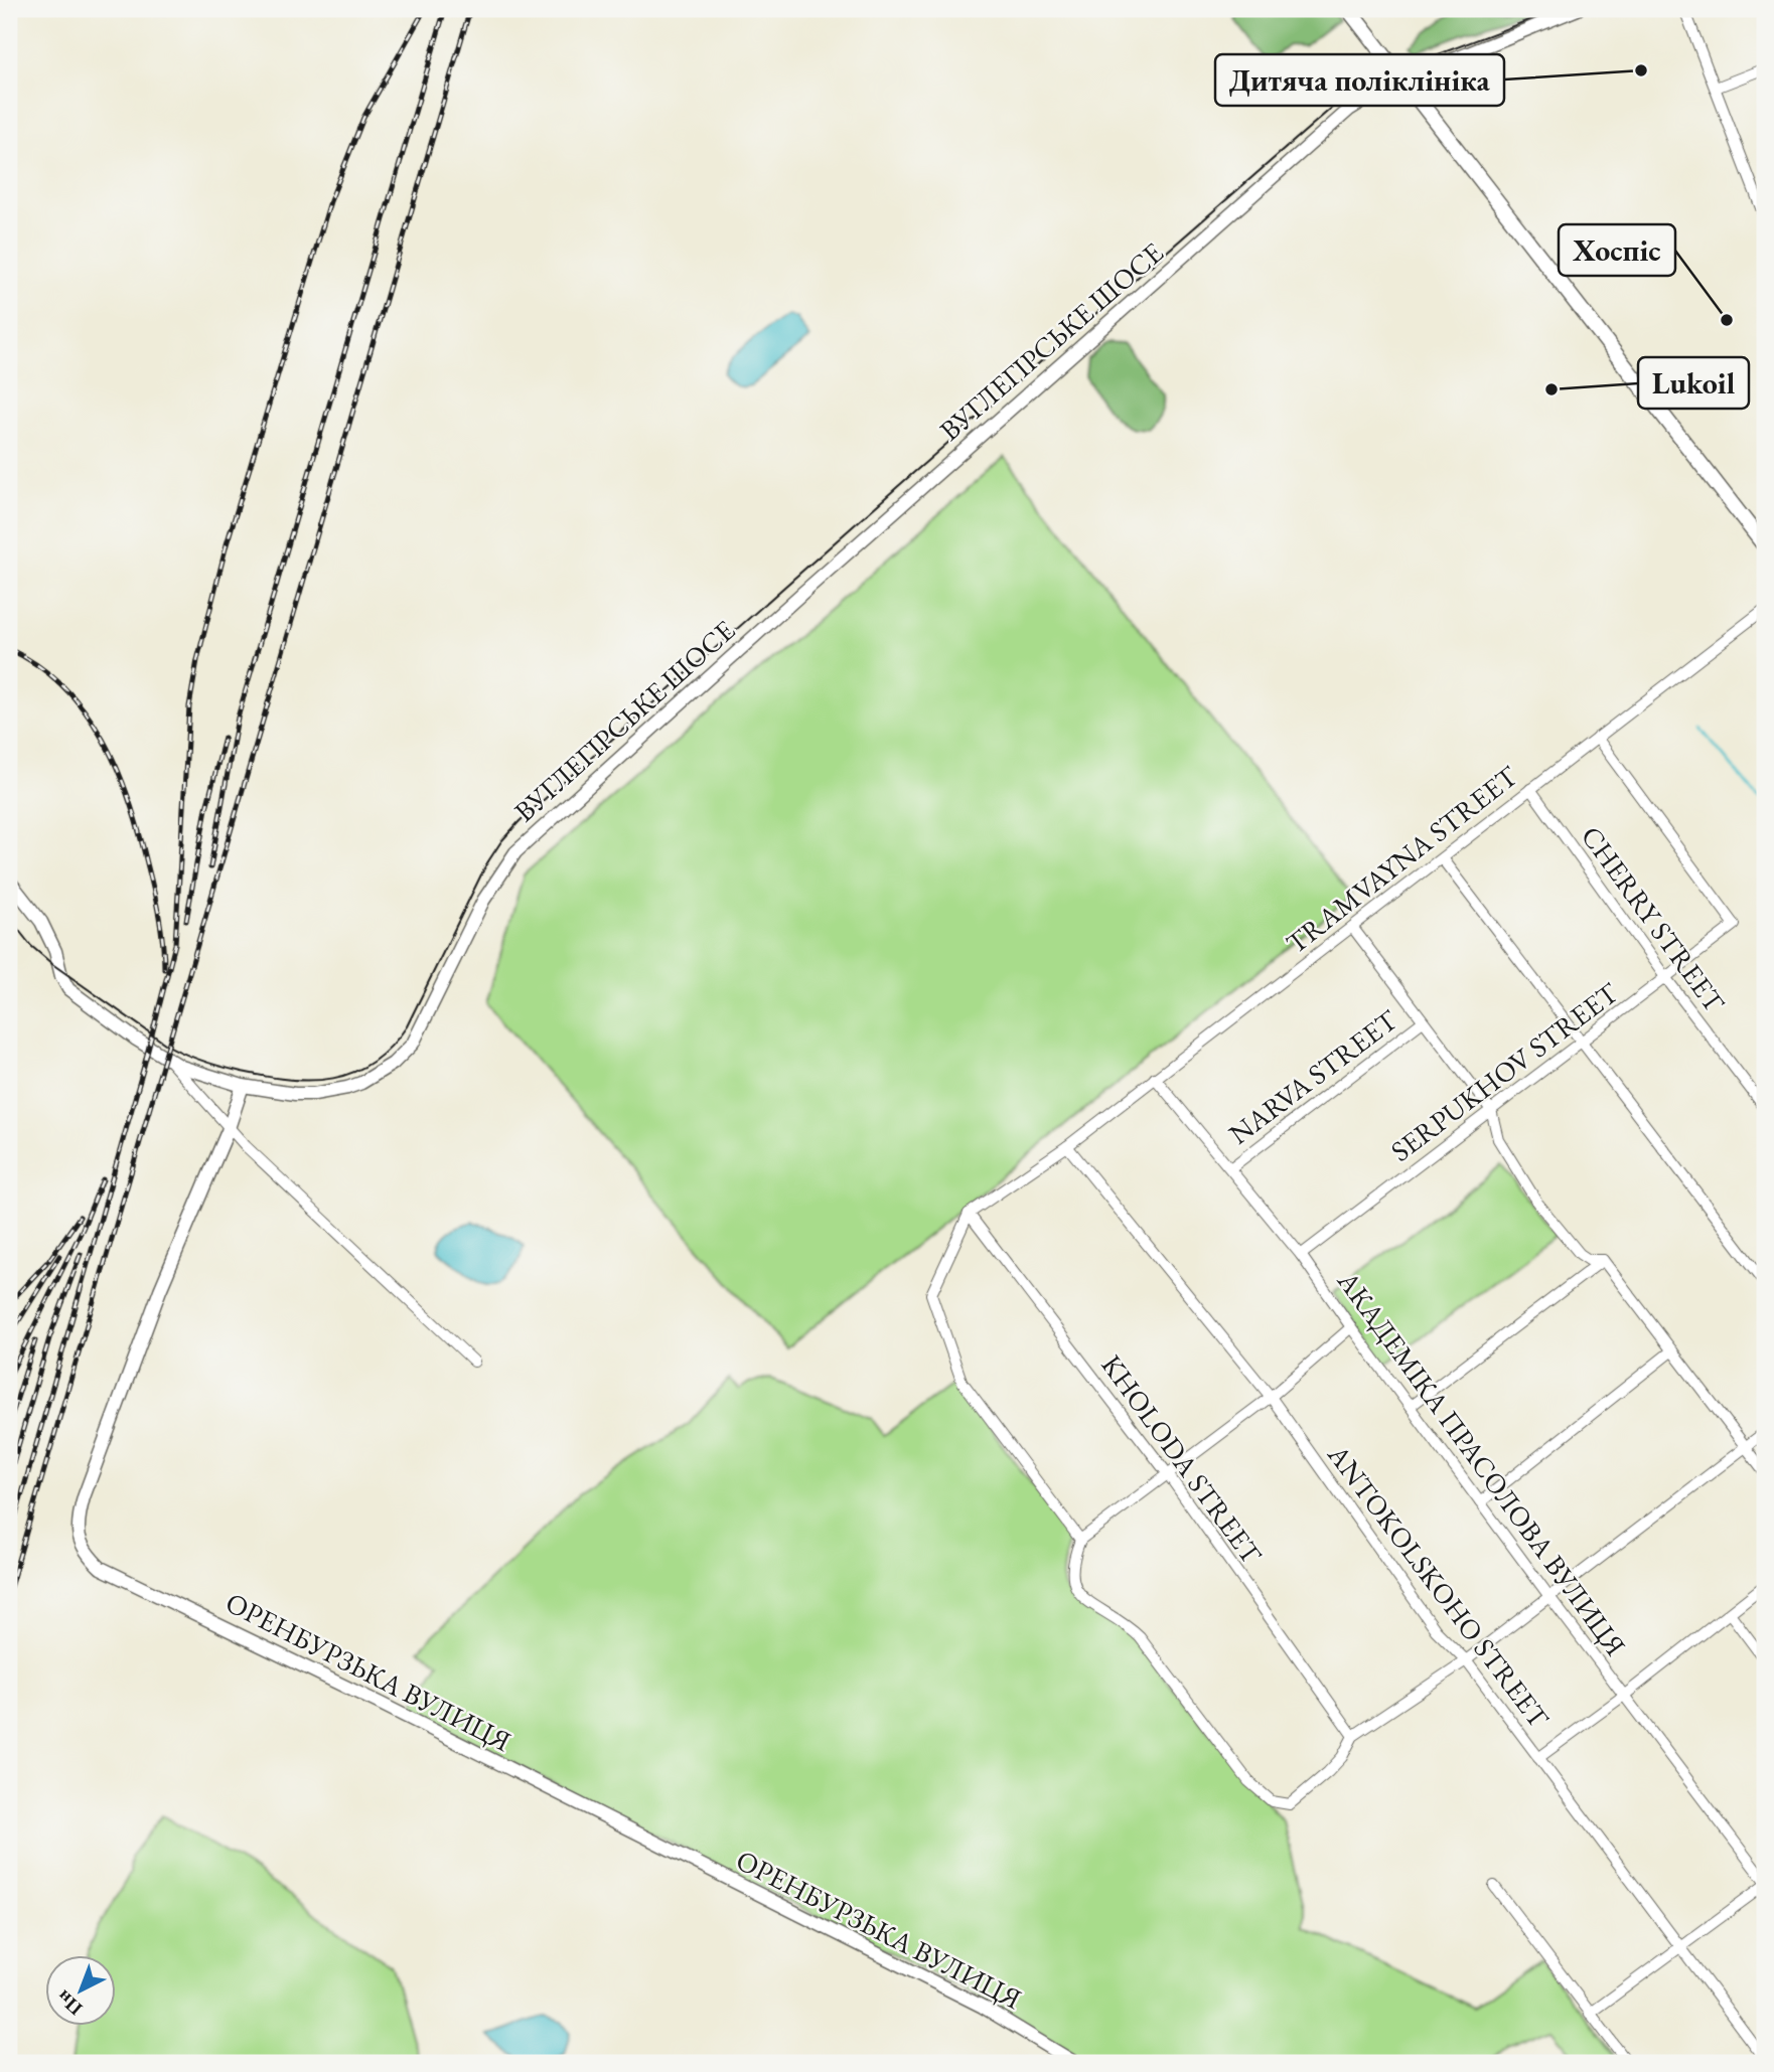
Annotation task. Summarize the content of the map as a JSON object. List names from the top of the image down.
{
  "streets": {
    "street": [
      "ВУГЛЕГІРСЬКЕ ШОСЕ",
      "TRAMVAYNA STREET",
      "CHERRY STREET",
      "SERPUKHOV STREET",
      "NARVA STREET",
      "KHOLODA STREET",
      "АКАДЕМІКА ПРАСОЛОВА ВУЛИЦЯ",
      "ANTOKOLSKOHO STREET",
      "ОРЕНБУРЗЬКА ВУЛИЦЯ"
    ]
  },
  "crossings": [
    ["ВУГЛЕГІРСЬКЕ ШОСЕ", "ОРЕНБУРЗЬКА ВУЛИЦЯ"],
    ["TRAMVAYNA STREET", "CHERRY STREET"],
    ["TRAMVAYNA STREET", "SERPUKHOV STREET"],
    ["TRAMVAYNA STREET", "KHOLODA STREET"],
    ["TRAMVAYNA STREET", "АКАДЕМІКА ПРАСОЛОВА ВУЛИЦЯ"],
    ["TRAMVAYNA STREET", "ANTOKOLSKOHO STREET"],
    ["CHERRY STREET", "SERPUKHOV STREET"],
    ["SERPUKHOV STREET", "АКАДЕМІКА ПРАСОЛОВА ВУЛИЦЯ"],
    ["NARVA STREET", "АКАДЕМІКА ПРАСОЛОВА ВУЛИЦЯ"]
  ],
  "places": ["Дитяча поліклініка", "Хоспіс", "Lukoil"],
  "north": "bottom left"
}
